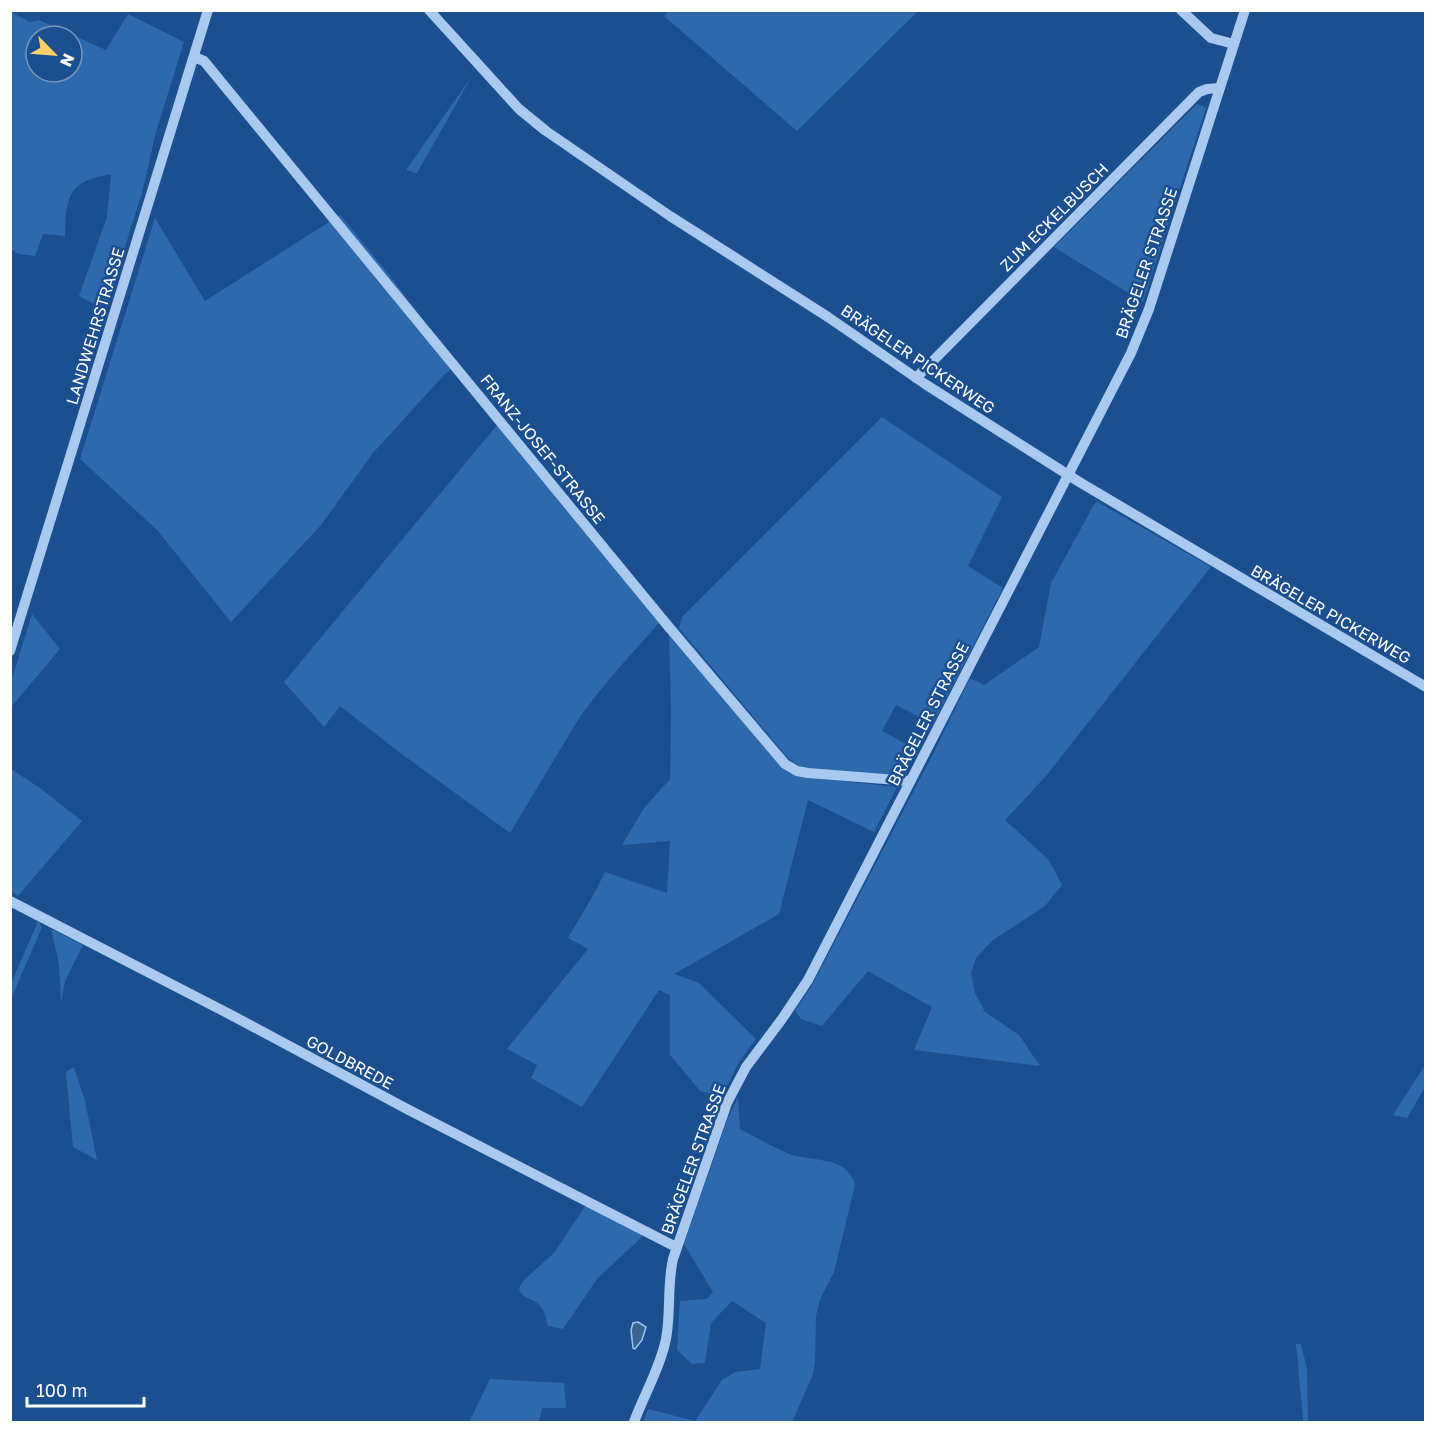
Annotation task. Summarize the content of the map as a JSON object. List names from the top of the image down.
{
  "streets": {
    "street": [
      "ZUM ECKELBUSCH",
      "BRÄGELER STRASSE",
      "LANDWEHRSTRASSE",
      "BRÄGELER PICKERWEG",
      "FRANZ-JOSEF-STRASSE",
      "GOLDBREDE"
    ]
  },
  "crossings": [
    ["ZUM ECKELBUSCH", "BRÄGELER STRASSE"],
    ["ZUM ECKELBUSCH", "BRÄGELER PICKERWEG"],
    ["BRÄGELER STRASSE", "BRÄGELER PICKERWEG"],
    ["BRÄGELER STRASSE", "FRANZ-JOSEF-STRASSE"],
    ["BRÄGELER STRASSE", "GOLDBREDE"],
    ["LANDWEHRSTRASSE", "FRANZ-JOSEF-STRASSE"]
  ],
  "scale_bar": "100 m",
  "north": "bottom right"
}
